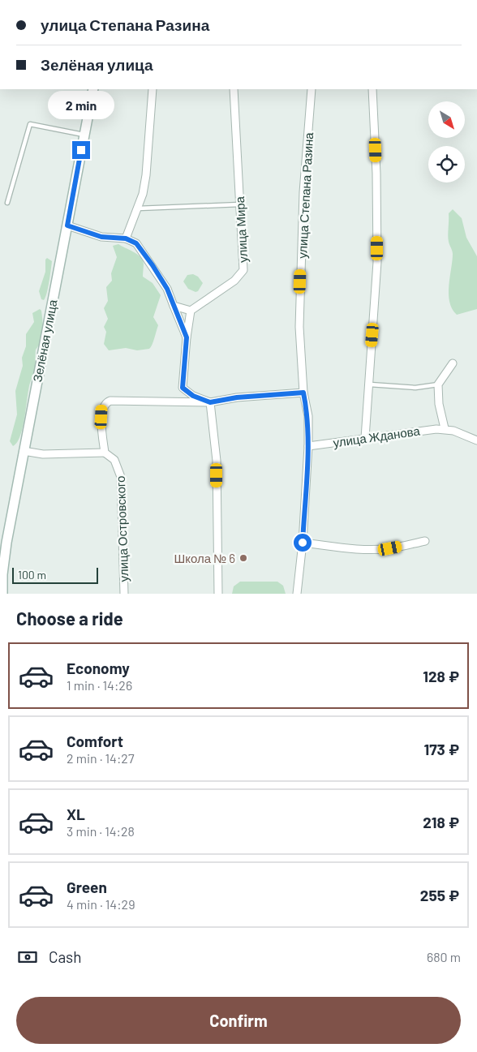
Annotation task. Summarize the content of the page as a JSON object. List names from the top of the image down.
{
  "streets": {
    "street": [
      "улица Степана Разина",
      "улица Мира",
      "Зелёная улица",
      "улица Жданова",
      "улица Островского"
    ]
  },
  "crossings": [
    ["улица Степана Разина", "улица Жданова"]
  ],
  "places": ["Школа № 6"],
  "scale_bar": "100 m",
  "north": "bottom right",
  "page": {
    "banner": ["улица Степана Разина", "Зелёная улица"],
    "bubble": "2 min",
    "scale": "100 m",
    "heading": "Choose a ride",
    "list": [
      {
        "name": "Economy",
        "note": "1 min · 14:26",
        "value": "128 ₽"
      },
      {
        "name": "Comfort",
        "note": "2 min · 14:27",
        "value": "173 ₽"
      },
      {
        "name": "XL",
        "note": "3 min · 14:28",
        "value": "218 ₽"
      },
      {
        "name": "Green",
        "note": "4 min · 14:29",
        "value": "255 ₽"
      }
    ],
    "pay": ["Cash", "680 m"],
    "buttons": "Confirm"
  }
}
